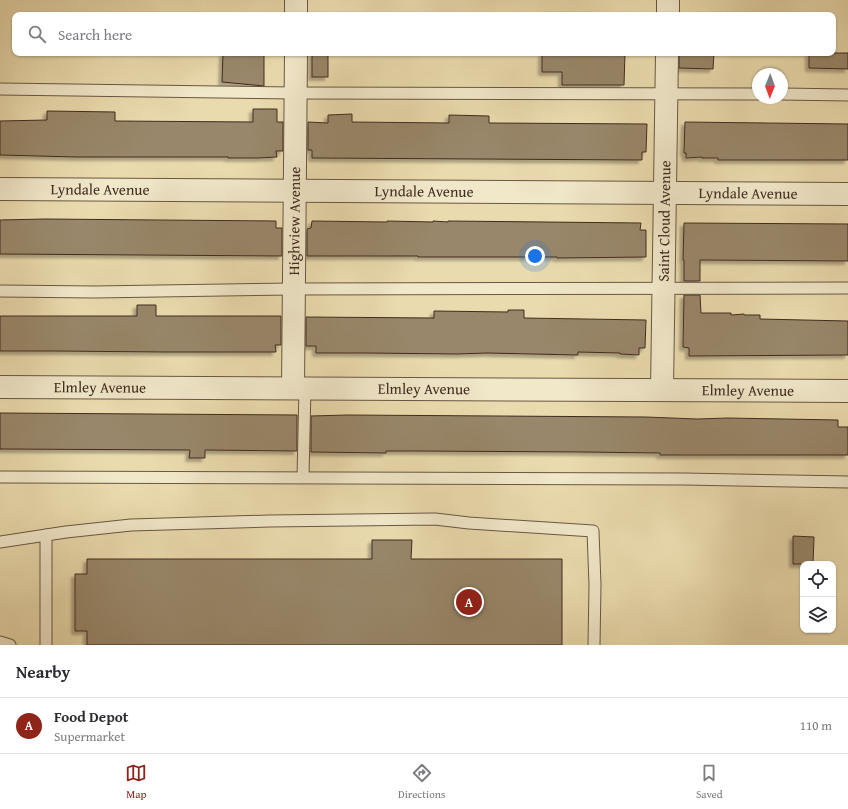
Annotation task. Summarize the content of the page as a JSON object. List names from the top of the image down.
{
  "streets": {
    "street": [
      "Lyndale Avenue",
      "Highview Avenue",
      "Saint Cloud Avenue",
      "Elmley Avenue"
    ]
  },
  "crossings": [
    ["Lyndale Avenue", "Highview Avenue"],
    ["Lyndale Avenue", "Saint Cloud Avenue"],
    ["Highview Avenue", "Elmley Avenue"],
    ["Saint Cloud Avenue", "Elmley Avenue"]
  ],
  "north": "bottom",
  "page": {
    "search": "Search here",
    "pins": "A",
    "heading": "Nearby",
    "list": [
      {
        "mark": "A",
        "name": "Food Depot",
        "note": "Supermarket",
        "value": "110 m"
      }
    ],
    "nav": ["Map", "Directions", "Saved"]
  }
}
